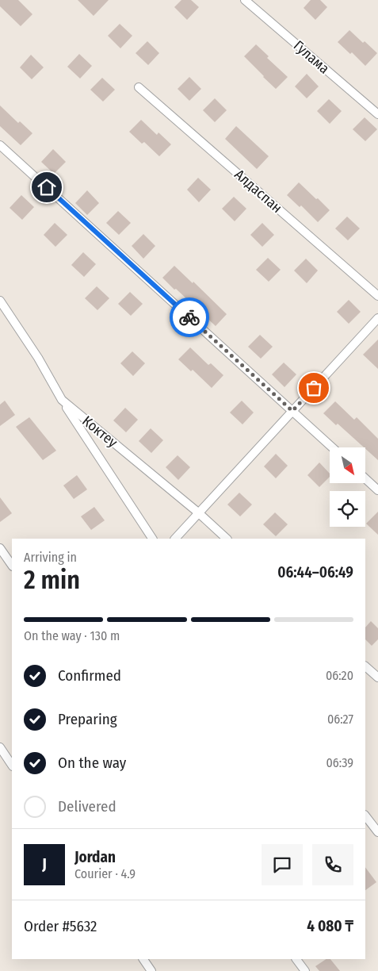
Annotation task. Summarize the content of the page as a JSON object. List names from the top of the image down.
{
  "streets": {
    "street": ["Гулама", "Алдаспан", "Коктеу"]
  },
  "north": "bottom right",
  "page": {
    "heading": ["2 min", "Arriving in", "06:44–06:49"],
    "panel": [
      "Jordan",
      "Courier · 4.9",
      "Order #5632",
      "4 080 ₸"
    ],
    "bar": "On the way · 130 m",
    "list": [
      ["Confirmed", "06:20"],
      ["Preparing", "06:27"],
      ["On the way", "06:39"],
      "Delivered"
    ],
    "round": "J"
  }
}
